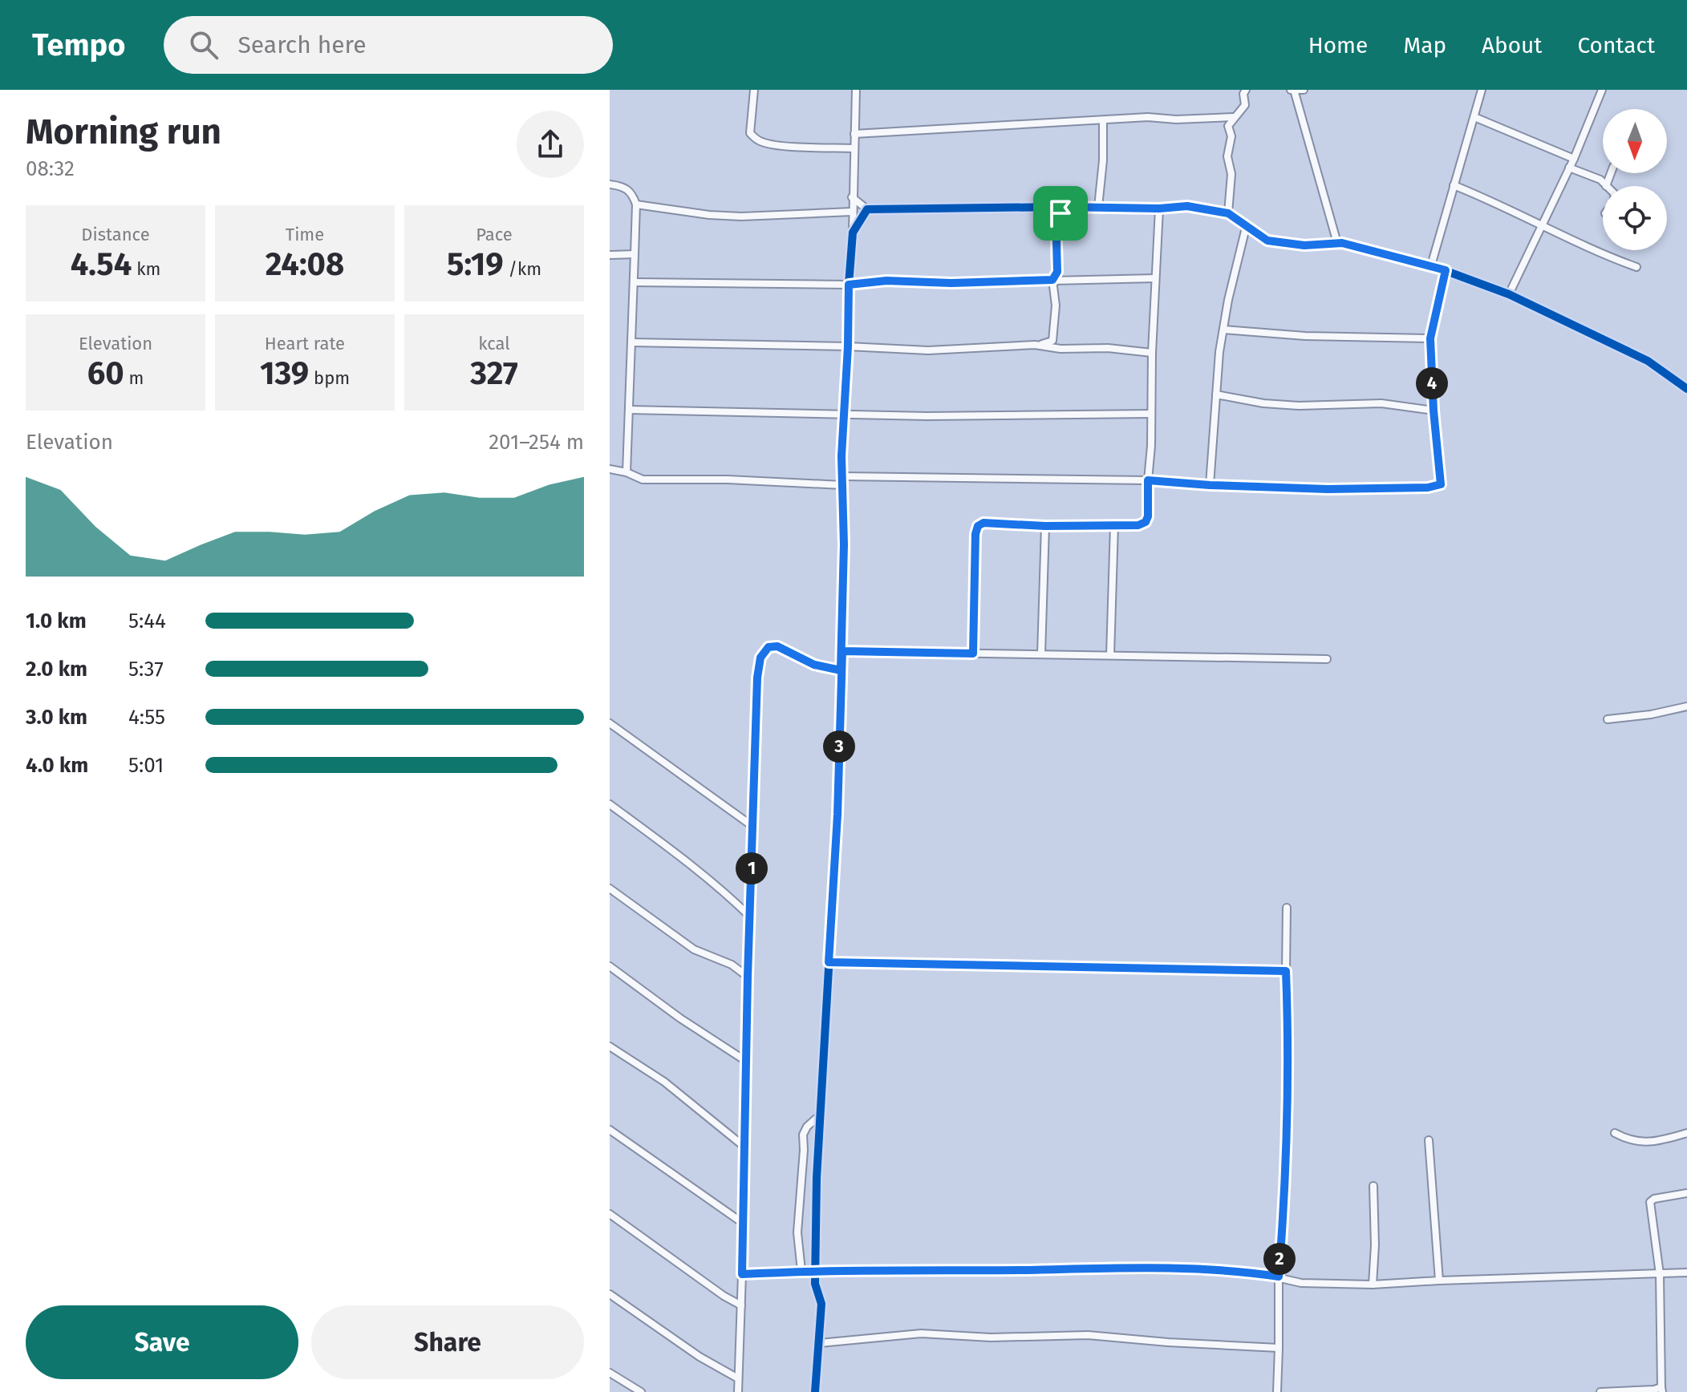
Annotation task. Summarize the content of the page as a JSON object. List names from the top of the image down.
{
  "north": "bottom",
  "page": {
    "header": "Tempo",
    "search": "Search here",
    "nav": [
      "Home",
      "Map",
      "About",
      "Contact"
    ],
    "heading": ["Morning run", "08:32"],
    "stats": [
      ["Distance", "4.54 km"],
      ["Time", "24:08"],
      ["Pace", "5:19 /km"],
      ["Elevation", "60 m"],
      ["Heart rate", "139 bpm"],
      ["kcal", "327"]
    ],
    "pins": [
      "4",
      "3",
      "1",
      "2"
    ],
    "chart": ["Elevation", "201–254 m"],
    "list": [
      {
        "name": "1.0 km",
        "note": "5:44"
      },
      {
        "name": "2.0 km",
        "note": "5:37"
      },
      {
        "name": "3.0 km",
        "note": "4:55"
      },
      {
        "name": "4.0 km",
        "note": "5:01"
      }
    ],
    "buttons": ["Save", "Share"]
  }
}
